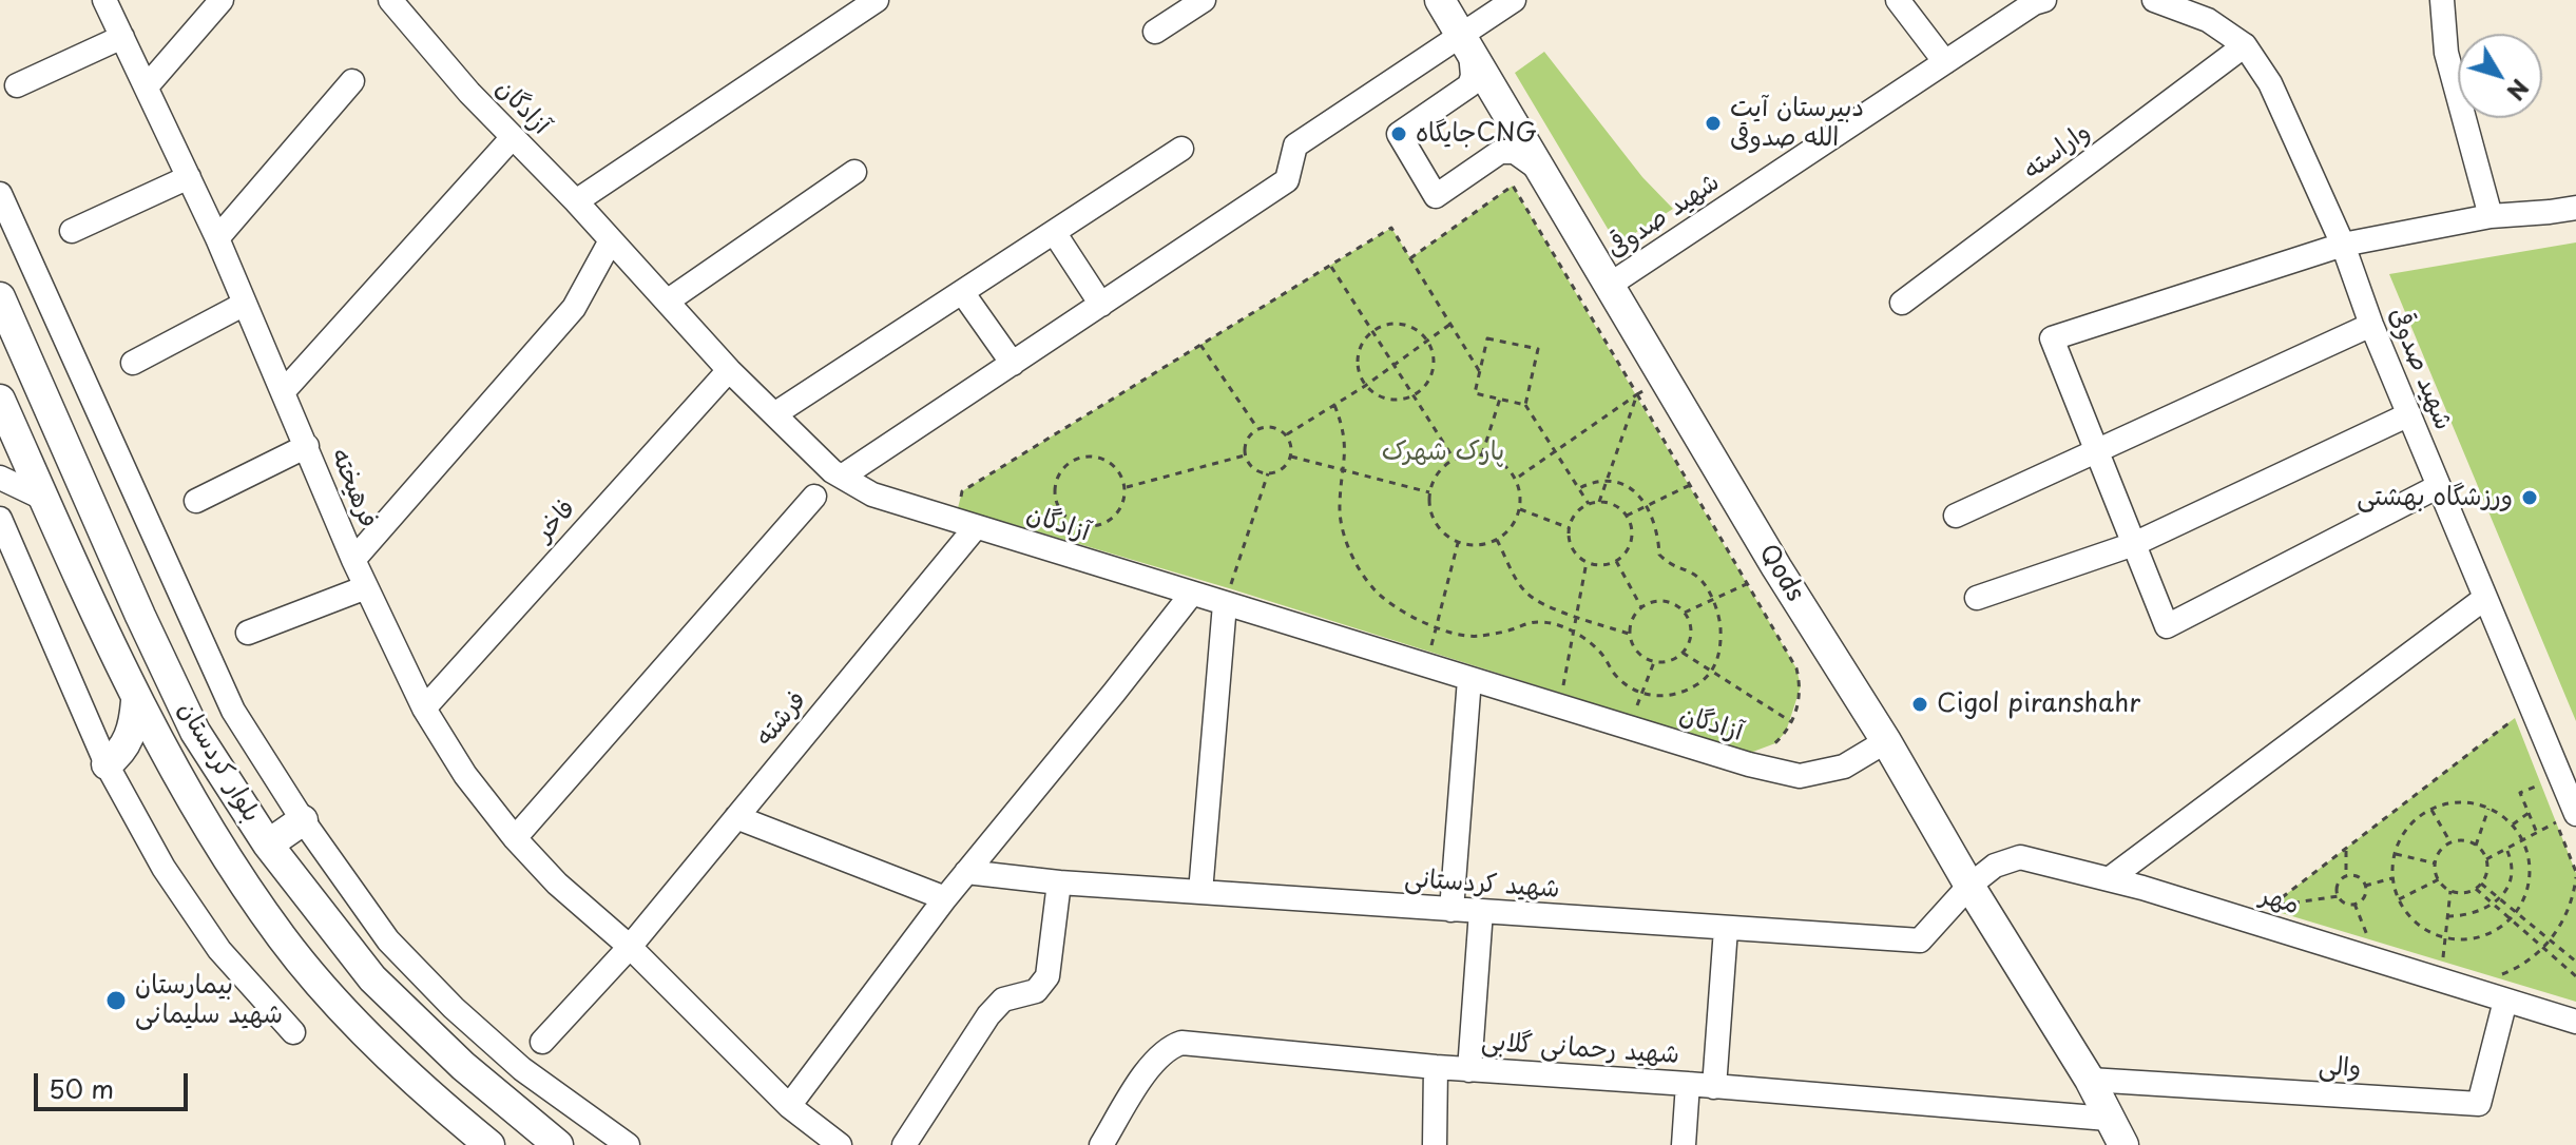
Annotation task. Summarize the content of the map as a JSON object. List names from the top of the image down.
{
  "streets": {
    "main road": ["Qods", "بلوار کردستان"],
    "street": [
      "آزادگان",
      "واراسته",
      "شهید صدوقی",
      "فرهیخته",
      "فاخر",
      "فرشته",
      "شهید کردستانی",
      "مهر",
      "شهید رحمانی گلابی",
      "والی"
    ]
  },
  "crossings": [
    ["آزادگان", "فاخر"],
    ["آزادگان", "Qods"],
    ["آزادگان", "فرشته"],
    ["واراسته", "شهید صدوقی"],
    ["شهید صدوقی", "Qods"],
    ["فرهیخته", "فاخر"],
    ["فرهیخته", "فرشته"],
    ["Qods", "شهید کردستانی"],
    ["Qods", "مهر"],
    ["Qods", "شهید رحمانی گلابی"],
    ["Qods", "والی"],
    ["شهید کردستانی", "مهر"],
    ["مهر", "والی"]
  ],
  "parks": ["پارک شهرک"],
  "places": [
    "دبیرستان آیت الله صدوقی",
    "جایگاهCNG",
    "ورزشگاه بهشتی",
    "Cigol piranshahr",
    "بیمارستان شهید سلیمانی"
  ],
  "scale_bar": "50 m",
  "north": "bottom right"
}
